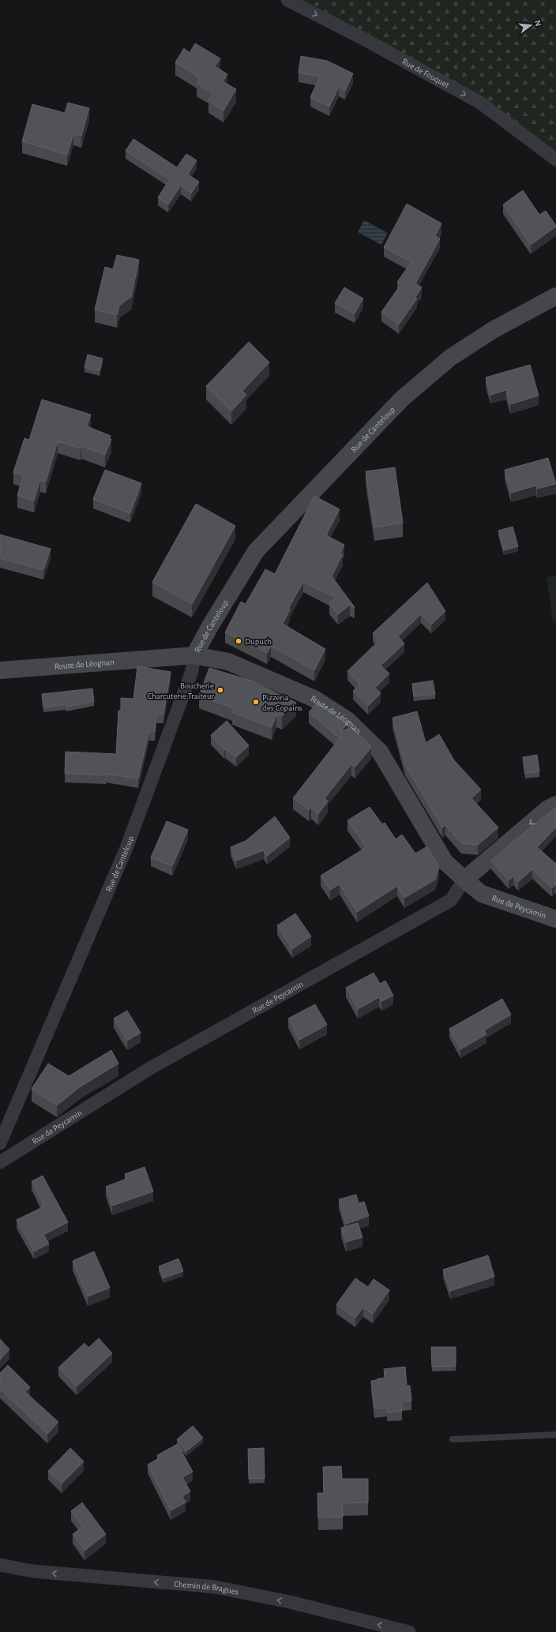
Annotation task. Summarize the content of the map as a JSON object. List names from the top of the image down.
{
  "streets": {
    "street": [
      "Rue de Fouquet",
      "Rue de Canteloup",
      "Route de Léognan",
      "Rue de Peycamin",
      "Chemin de Bragues"
    ]
  },
  "crossings": [
    ["Rue de Canteloup", "Route de Léognan"],
    ["Route de Léognan", "Rue de Peycamin"]
  ],
  "one_way": ["Rue de Fouquet", "Chemin de Bragues"],
  "places": ["Dupuch", "Boucherie Charcuterie Traiteur", "Pizzeria des Copains"],
  "north": "right"
}
